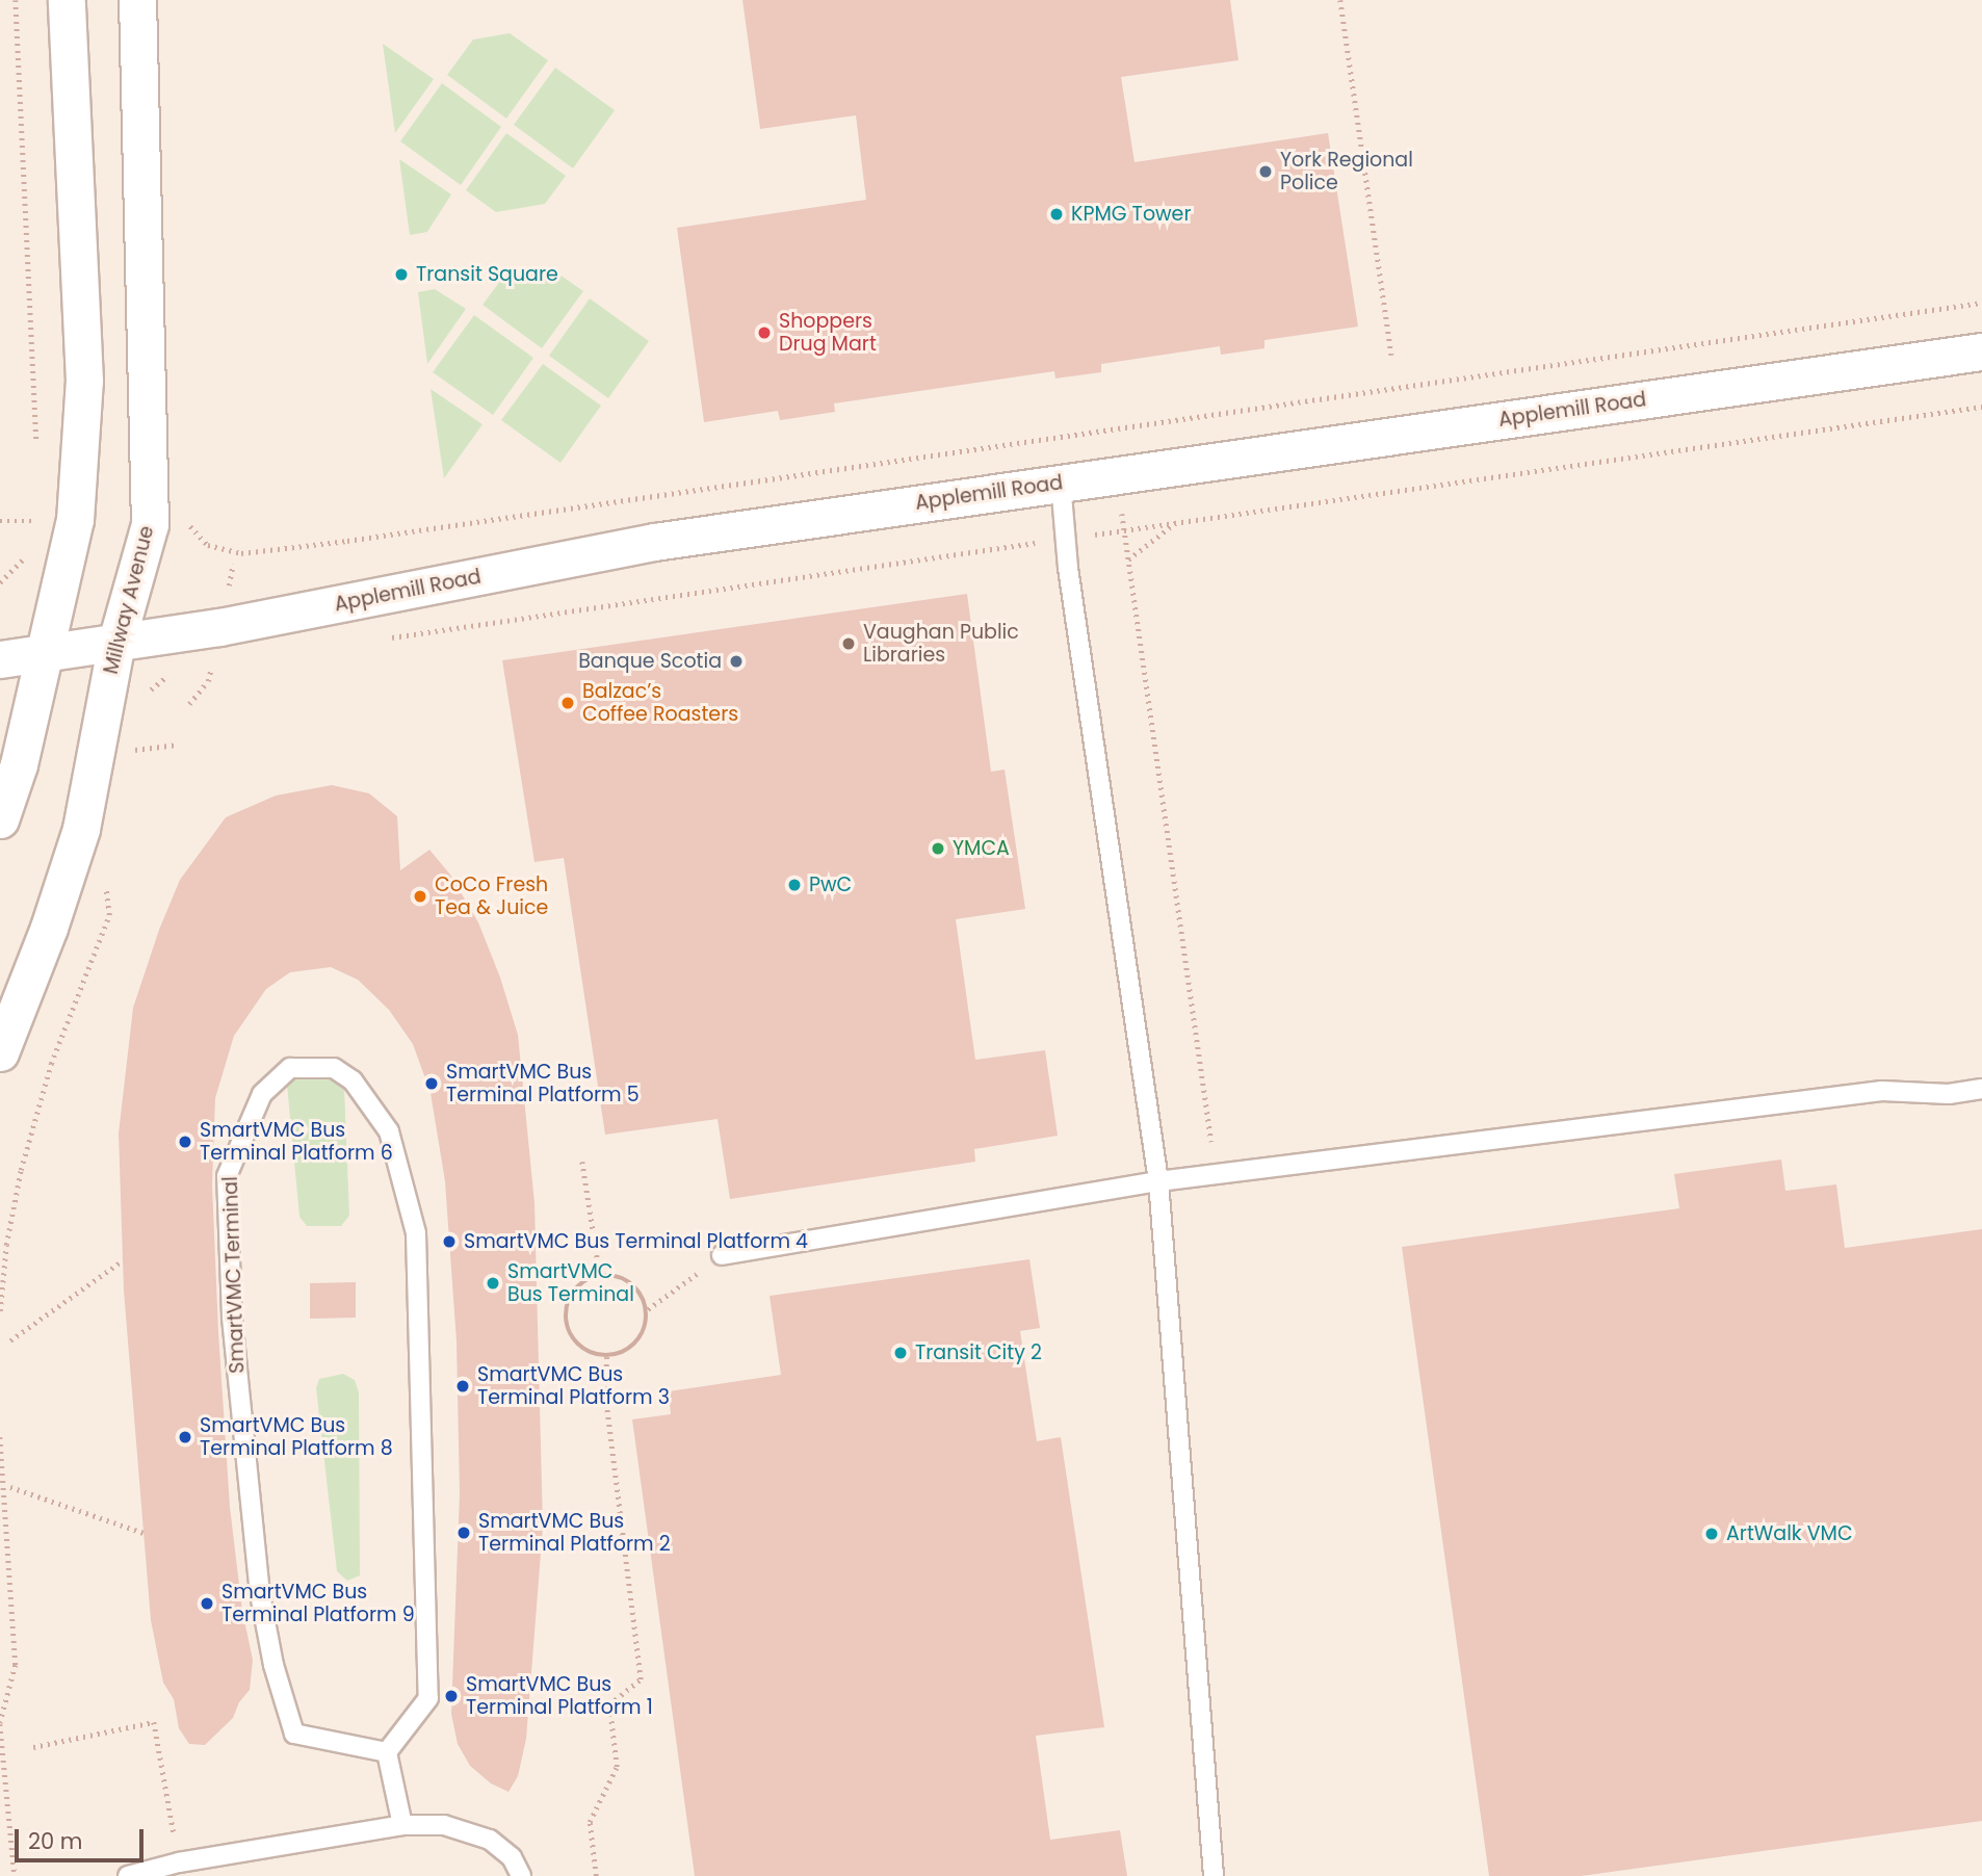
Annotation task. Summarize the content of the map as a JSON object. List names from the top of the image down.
{
  "streets": {
    "street": ["Applemill Road", "Millway Avenue"],
    "lane": ["SmartVMC Terminal"]
  },
  "crossings": [
    ["Applemill Road", "Millway Avenue"]
  ],
  "places": [
    "York Regional Police",
    "KPMG Tower",
    "Transit Square",
    "Shoppers Drug Mart",
    "Vaughan Public Libraries",
    "Banque Scotia",
    "Balzac’s Coffee Roasters",
    "YMCA",
    "PwC",
    "CoCo Fresh Tea & Juice",
    "SmartVMC Bus Terminal Platform 5",
    "SmartVMC Bus Terminal Platform 6",
    "SmartVMC Bus Terminal Platform 4",
    "SmartVMC Bus Terminal",
    "Transit City 2",
    "SmartVMC Bus Terminal Platform 3",
    "SmartVMC Bus Terminal Platform 8",
    "SmartVMC Bus Terminal Platform 2",
    "ArtWalk VMC",
    "SmartVMC Bus Terminal Platform 9",
    "SmartVMC Bus Terminal Platform 1"
  ],
  "scale_bar": "20 m"
}
